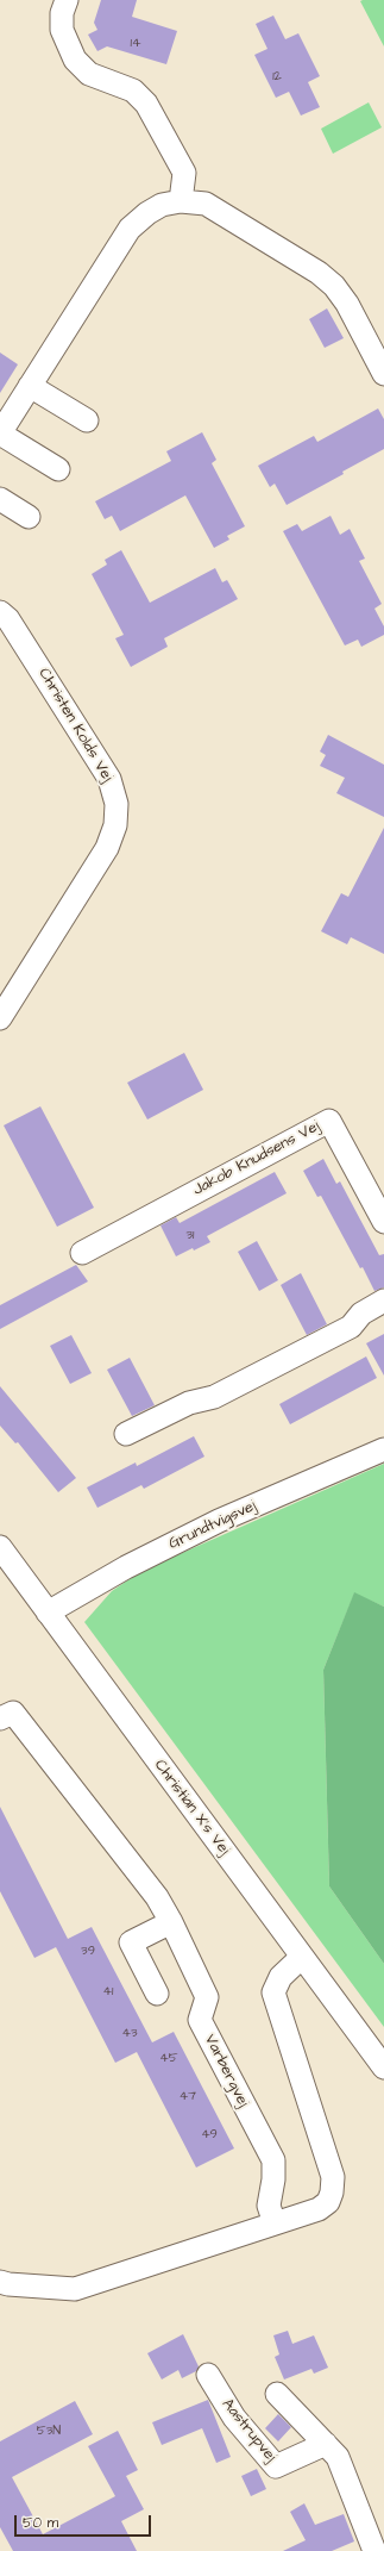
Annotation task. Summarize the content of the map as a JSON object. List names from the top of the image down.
{
  "streets": {
    "street": [
      "Christen Kolds Vej",
      "Jakob Knudsens Vej",
      "Grundtvigsvej",
      "Christian X's Vej",
      "Varbergvej",
      "Aastrupvej"
    ]
  },
  "crossings": [
    ["Grundtvigsvej", "Christian X's Vej"]
  ],
  "house_numbers": [
    "14",
    "12",
    "31",
    "39",
    "41",
    "43",
    "45",
    "47",
    "49",
    "53N"
  ],
  "scale_bar": "50 m"
}
